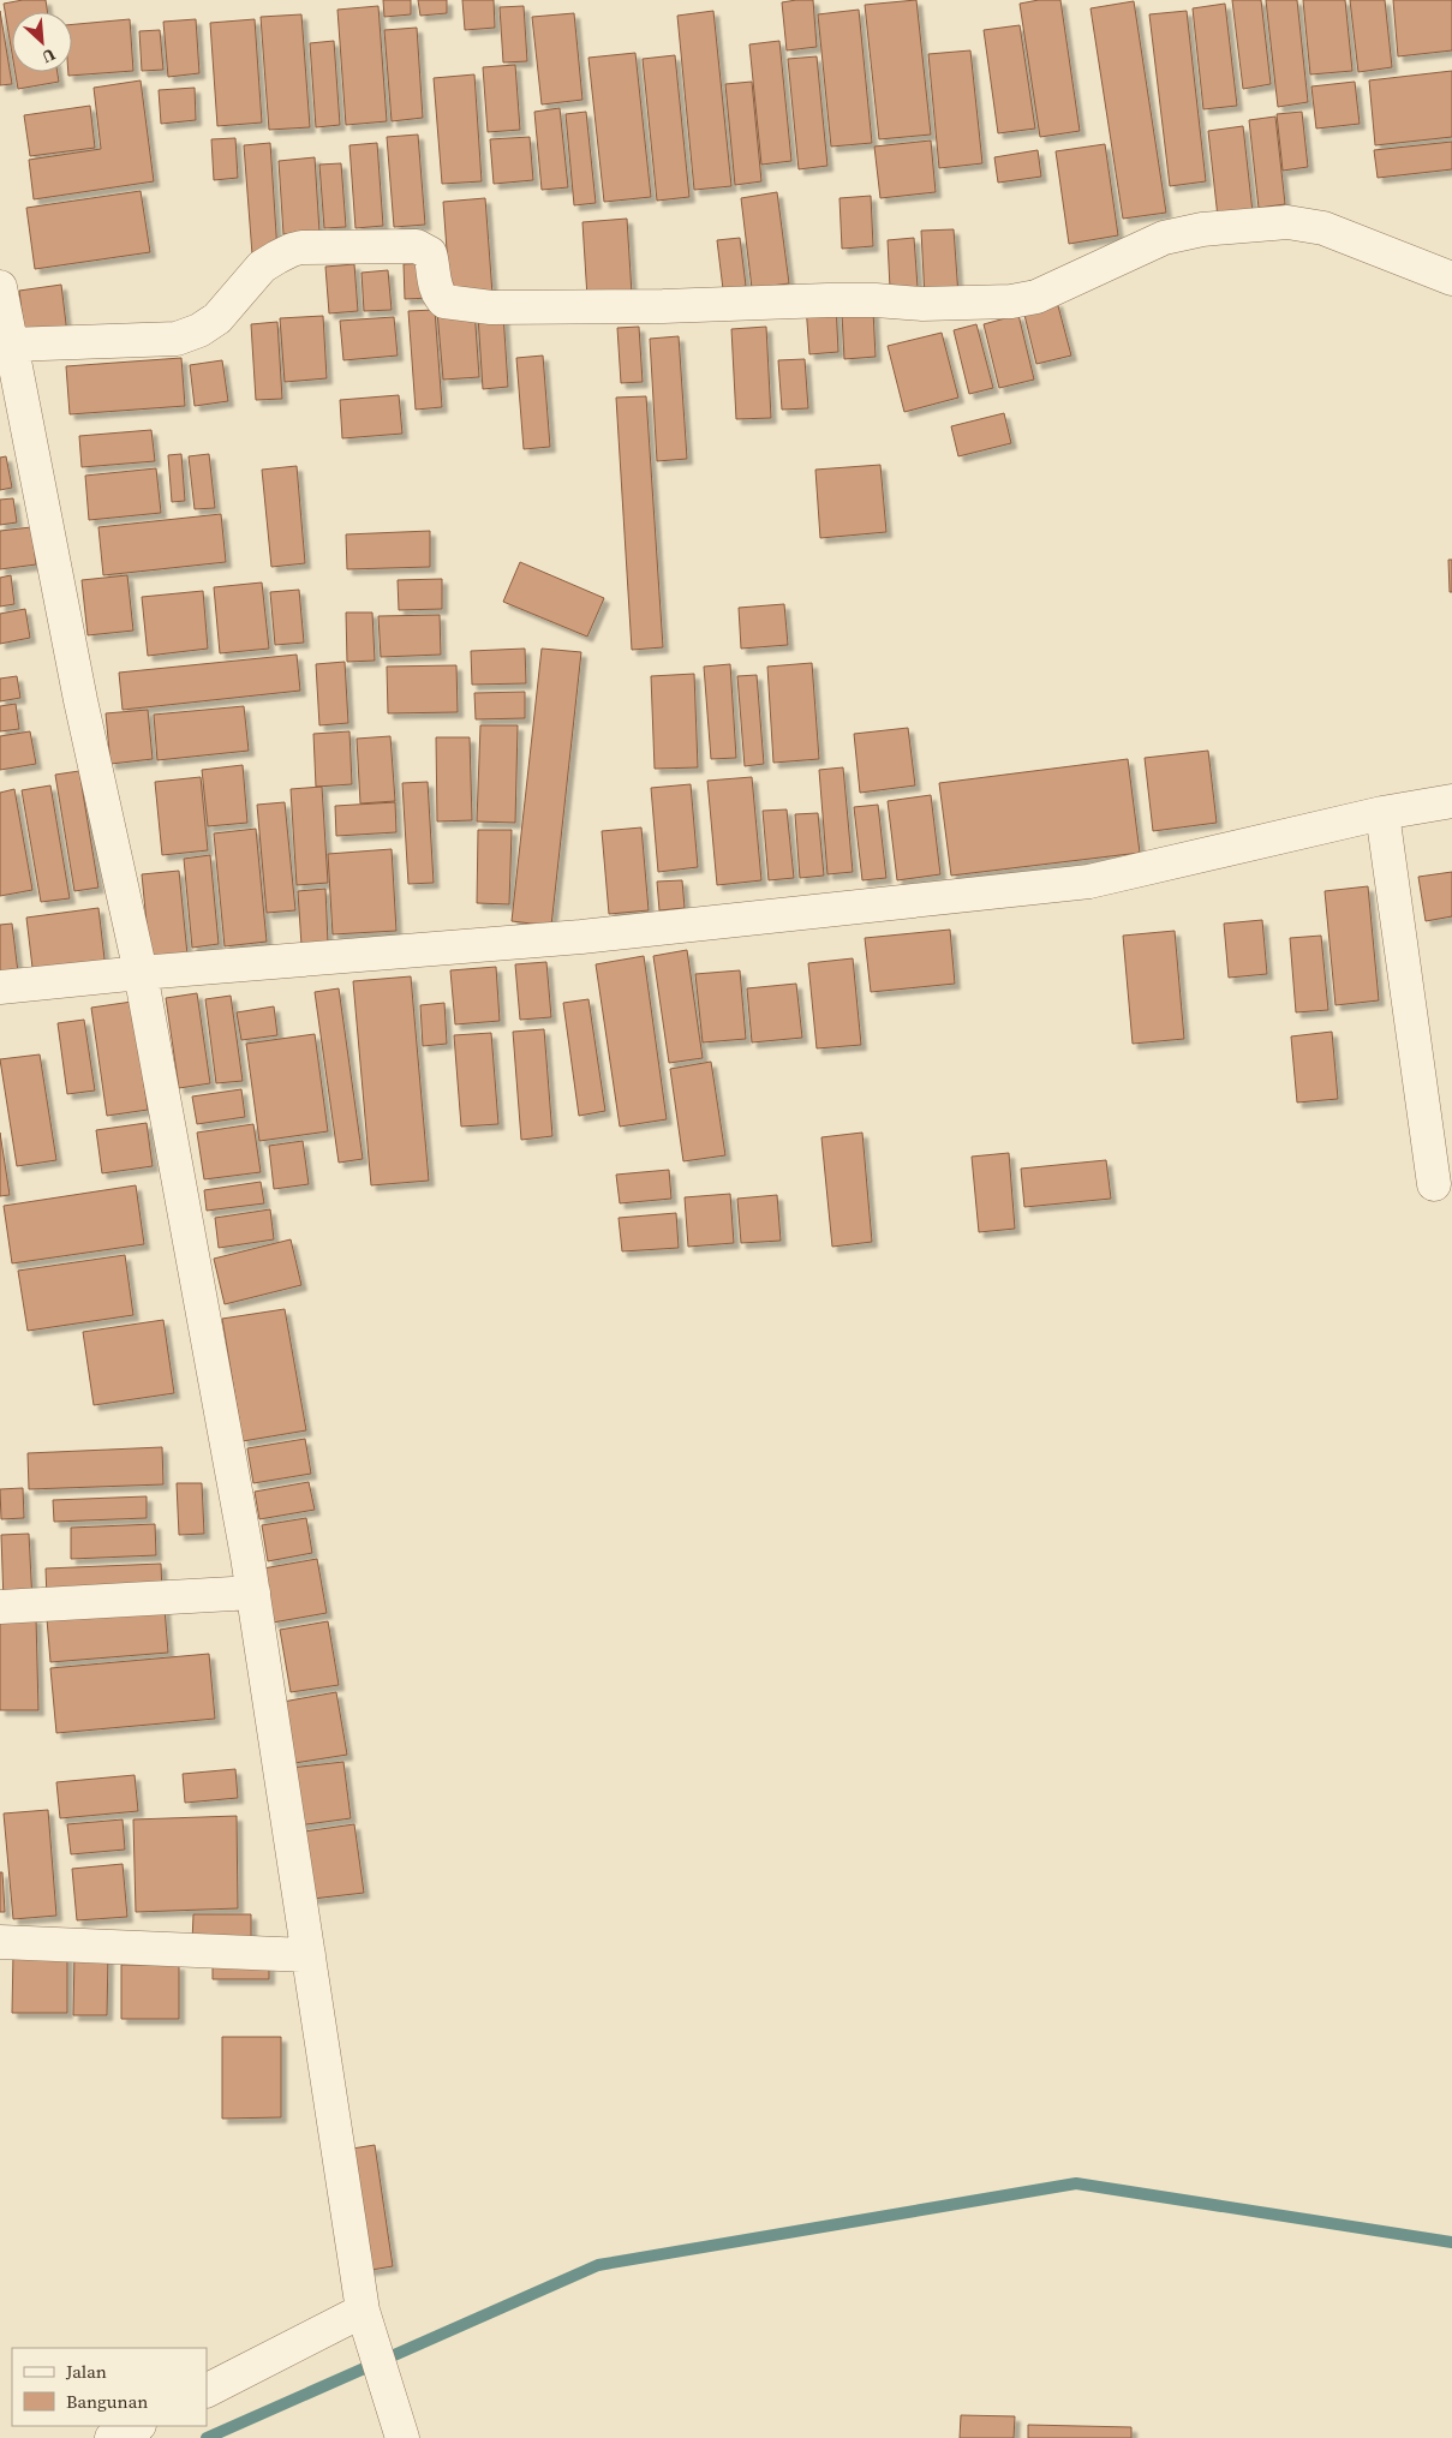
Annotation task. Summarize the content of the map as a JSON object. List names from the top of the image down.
{
  "legend": ["Jalan", "Bangunan"],
  "north": "bottom right"
}
